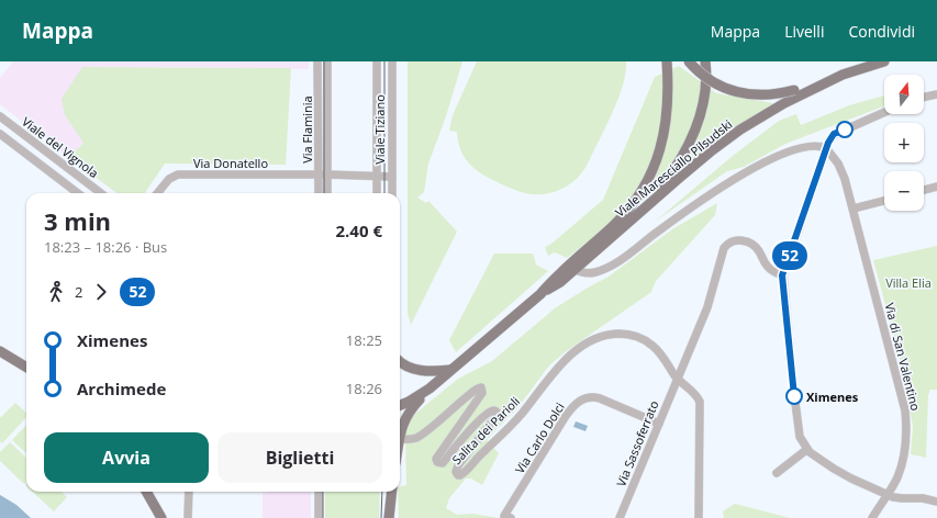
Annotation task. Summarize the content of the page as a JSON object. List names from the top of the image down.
{
  "streets": {
    "main road": ["Viale Maresciallo Pilsudski"],
    "street": [
      "Via Flaminia",
      "Viale Tiziano",
      "Viale del Vignola",
      "Via Donatello",
      "Via di San Valentino",
      "Salita dei Parioli",
      "Via Carlo Dolci",
      "Via Sassoferrato"
    ]
  },
  "crossings": [
    ["Via Flaminia", "Via Donatello"],
    ["Viale Tiziano", "Via Donatello"],
    ["Salita dei Parioli", "Via Sassoferrato"],
    ["Via Carlo Dolci", "Via Sassoferrato"]
  ],
  "parks": ["Villa Elia"],
  "places": ["Ximenes"],
  "lines": ["bus line 52"],
  "north": "top",
  "page": {
    "header": "Mappa",
    "nav": ["Mappa", "Livelli", "Condividi"],
    "on_map": "52",
    "map_buttons": ["+", "−"],
    "heading": ["3 min", "18:23 – 18:26 · Bus", "2.40 €"],
    "legs": ["2", "52"],
    "list": [
      {
        "name": "Ximenes",
        "value": "18:25"
      },
      {
        "name": "Archimede",
        "value": "18:26"
      }
    ],
    "buttons": ["Avvia", "Biglietti"]
  }
}
